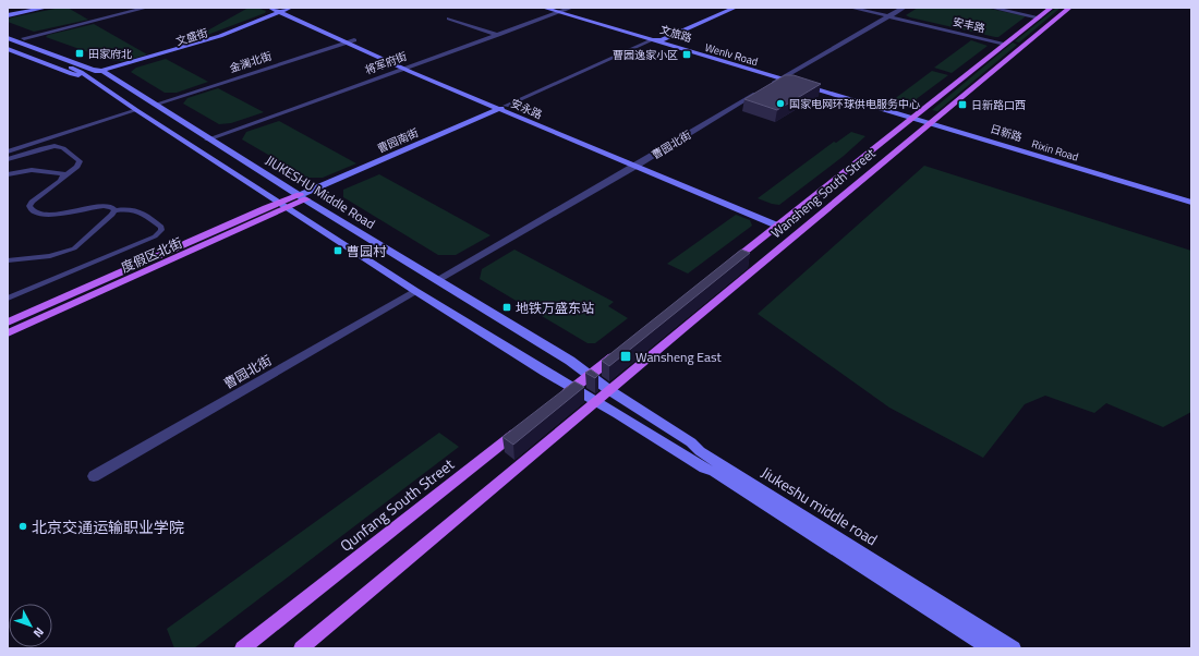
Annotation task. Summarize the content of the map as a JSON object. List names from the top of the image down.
{
  "streets": {
    "main road": [
      "文盛街",
      "Wenlv Road",
      "安永路",
      "曹园南街",
      "Rixin Road",
      "JIUKESHU Middle Road",
      "Wansheng South Street",
      "度假区北街",
      "Qunfang South Street",
      "Jiukeshu middle road"
    ],
    "street": [
      "安丰路",
      "金澜北街",
      "将军府街",
      "曹园北街"
    ]
  },
  "crossings": [
    ["安丰路", "曹园北街"],
    ["安丰路", "Wansheng South Street"],
    ["文盛街", "安永路"],
    ["文盛街", "JIUKESHU Middle Road"],
    ["Wenlv Road", "将军府街"],
    ["Wenlv Road", "曹园南街"],
    ["Wenlv Road", "曹园北街"],
    ["Wenlv Road", "Rixin Road"],
    ["Wenlv Road", "Wansheng South Street"],
    ["金澜北街", "安永路"],
    ["金澜北街", "JIUKESHU Middle Road"],
    ["将军府街", "安永路"],
    ["将军府街", "JIUKESHU Middle Road"],
    ["安永路", "曹园南街"],
    ["安永路", "曹园北街"],
    ["安永路", "Wansheng South Street"],
    ["曹园南街", "JIUKESHU Middle Road"],
    ["曹园南街", "度假区北街"],
    ["曹园北街", "JIUKESHU Middle Road"],
    ["Rixin Road", "Wansheng South Street"],
    ["JIUKESHU Middle Road", "Wansheng South Street"],
    ["JIUKESHU Middle Road", "度假区北街"],
    ["JIUKESHU Middle Road", "Jiukeshu middle road"],
    ["Wansheng South Street", "Jiukeshu middle road"]
  ],
  "places": {
    "transit": [
      "田家府北",
      "曹园逸家小区",
      "日新路口西",
      "曹园村",
      "地铁万盛东站",
      "Wansheng East"
    ],
    "other": ["国家电网环球供电服务中心", "北京交通运输职业学院"]
  },
  "north": "bottom right"
}
